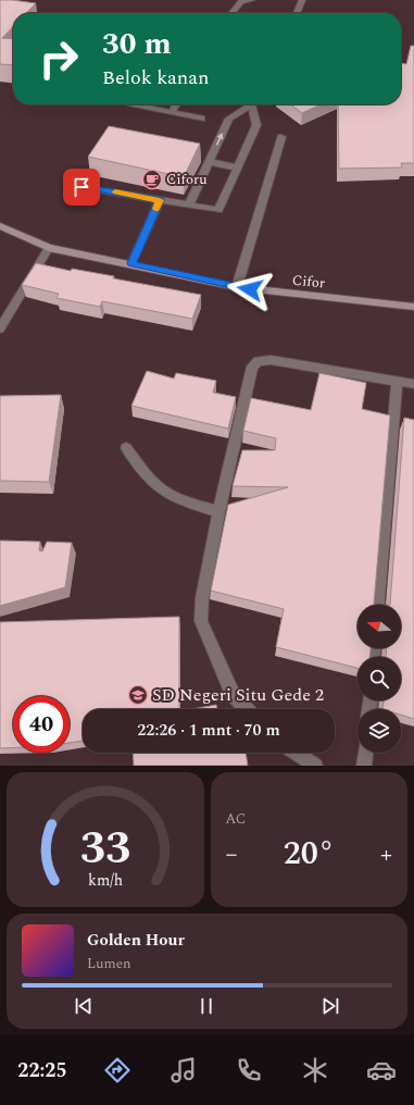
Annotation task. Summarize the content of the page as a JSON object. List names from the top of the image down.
{
  "streets": {
    "street": ["Cifor"]
  },
  "places": {
    "cafe": ["Ciforu"],
    "school or university": ["SD Negeri Situ Gede 2"]
  },
  "north": "left",
  "page": {
    "turn": ["30 m", "Belok kanan"],
    "limit": "40",
    "trip": "22:26 · 1 mnt · 70 m",
    "tile": "AC",
    "heat": ["−", "20°", "+"],
    "song": ["Golden Hour", "Lumen"],
    "tabs": "22:25",
    "gauge": ["33", "km/h"]
  }
}
